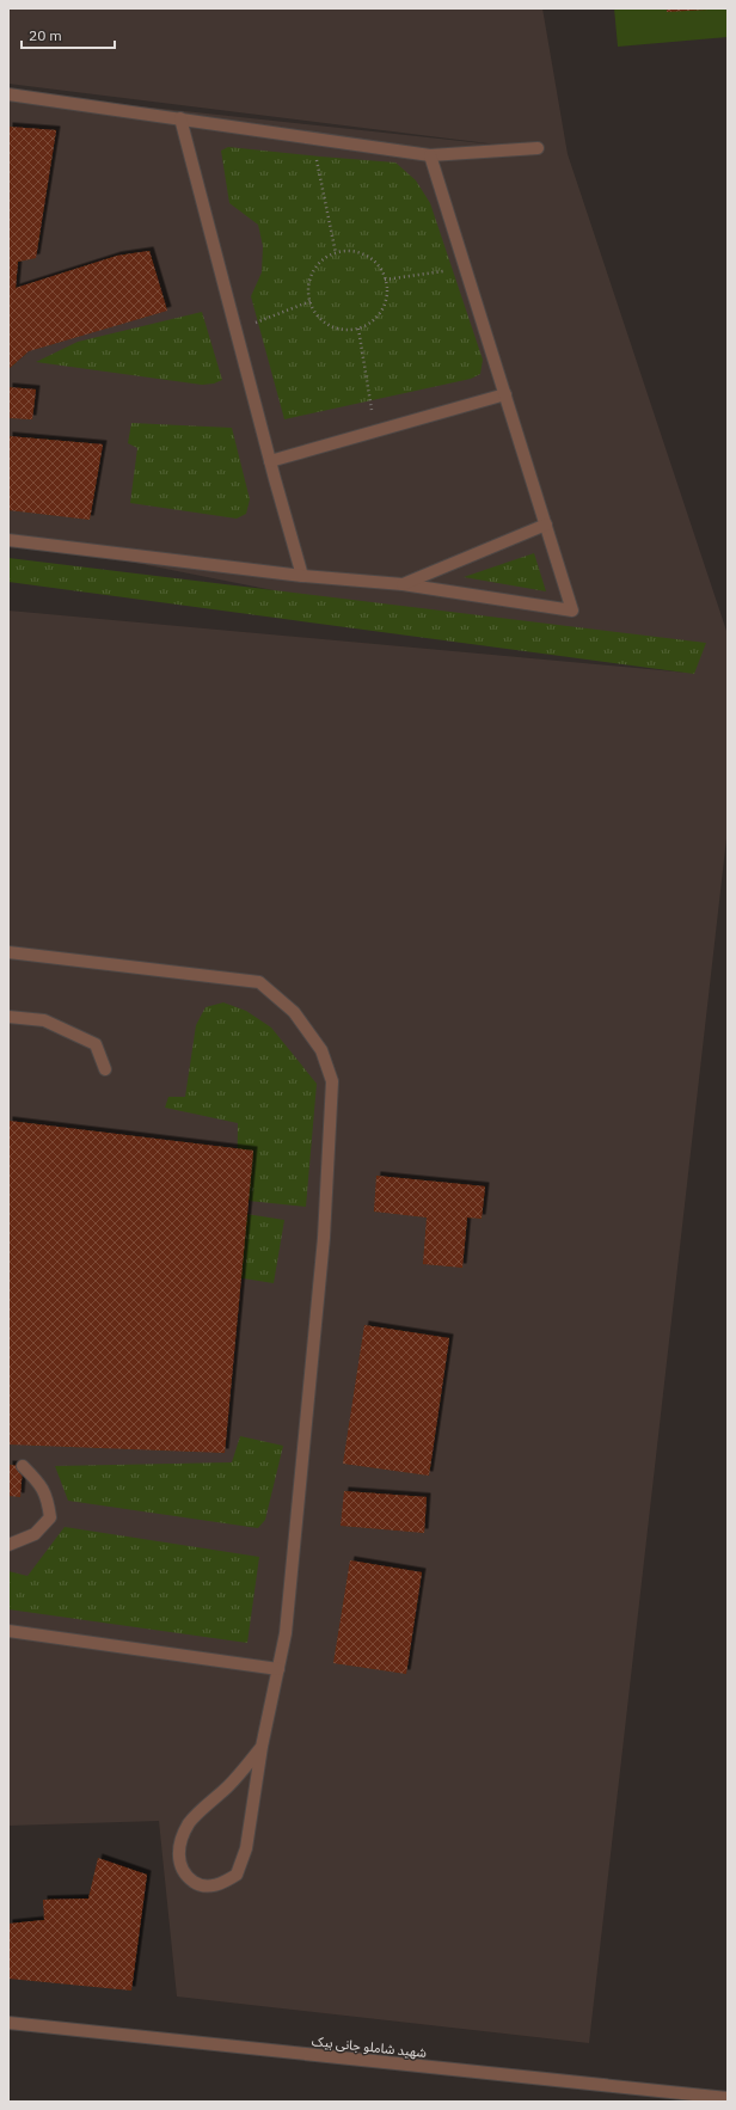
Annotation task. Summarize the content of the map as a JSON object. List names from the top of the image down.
{
  "streets": {
    "street": ["شهید شاملو جانی بیک"]
  },
  "scale_bar": "20 m"
}
